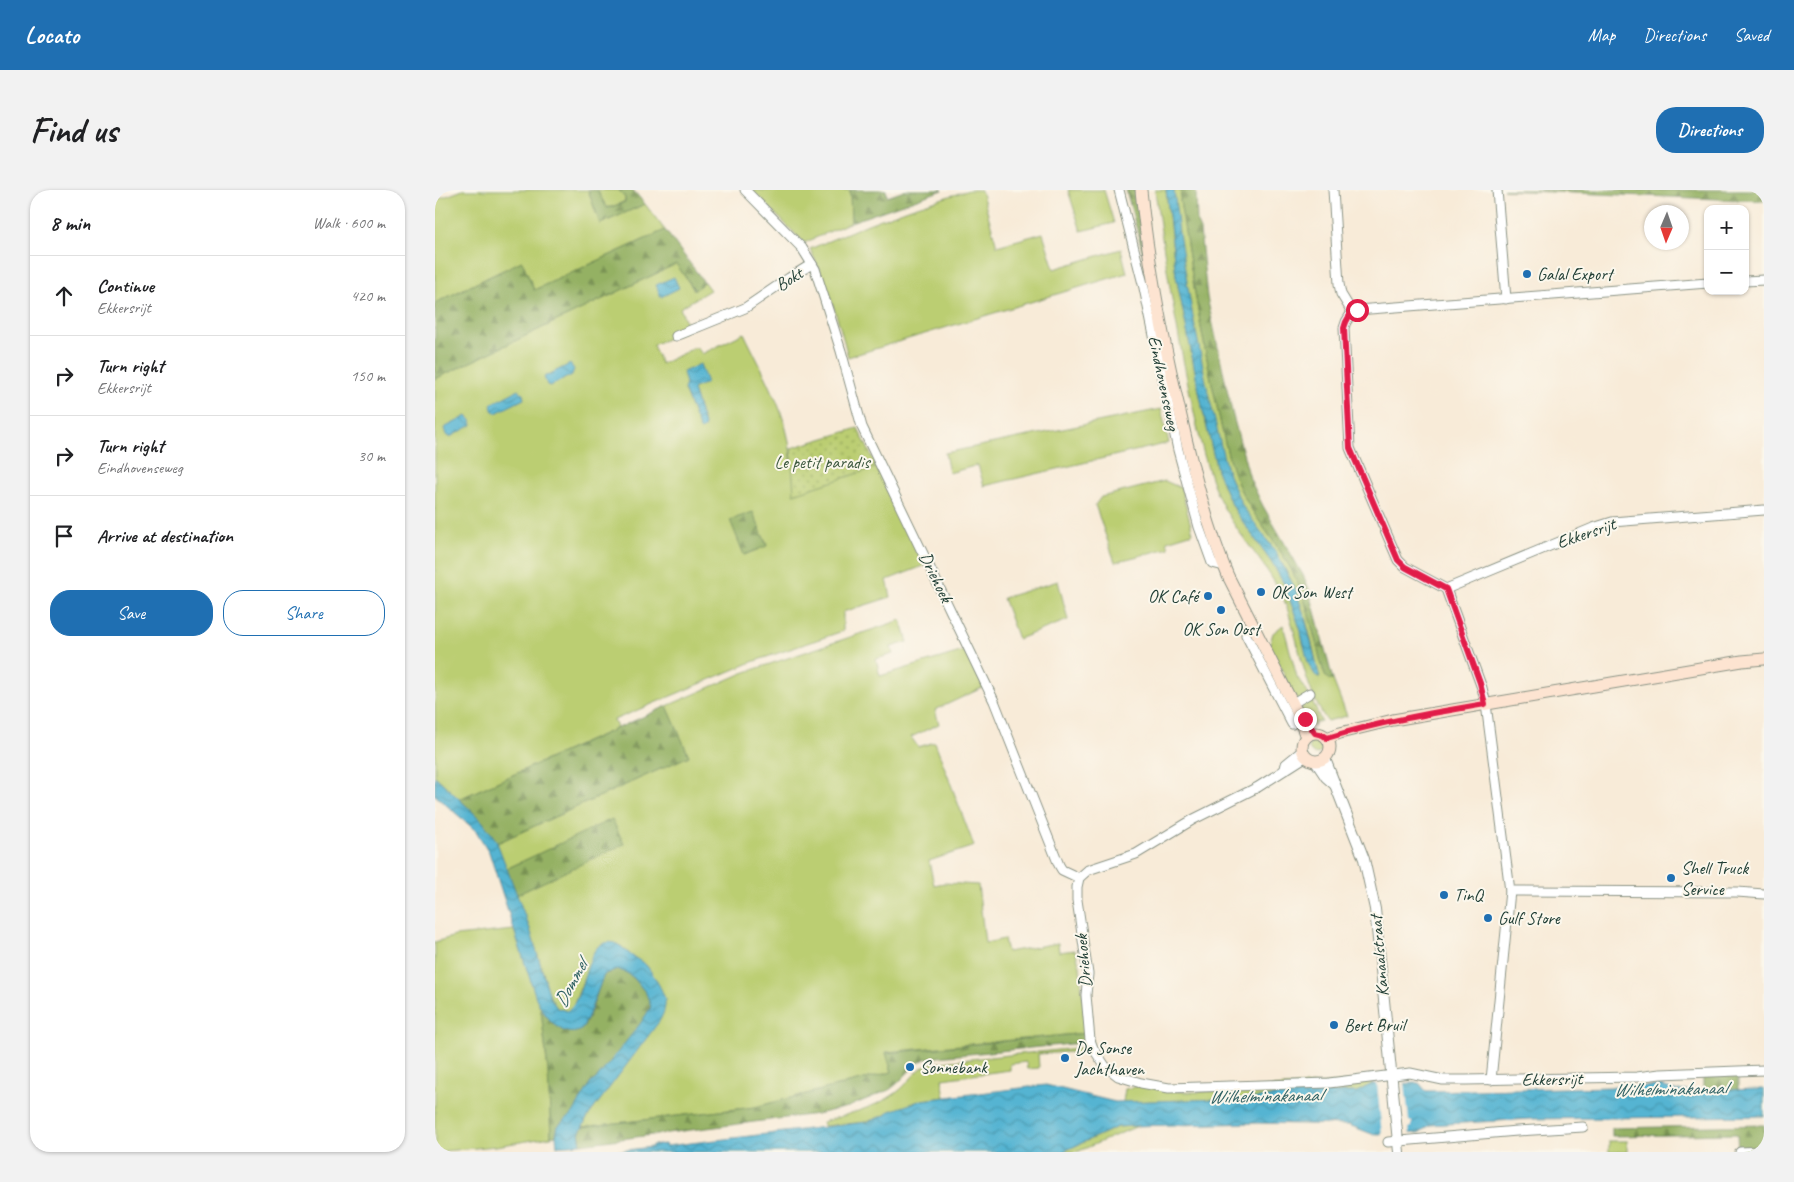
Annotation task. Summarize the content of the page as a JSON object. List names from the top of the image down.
{
  "streets": {
    "main road": ["Eindhovenseweg"],
    "street": [
      "Bokt",
      "Ekkersrijt",
      "Driehoek",
      "Kanaalstraat"
    ]
  },
  "crossings": [
    ["Bokt", "Driehoek"],
    ["Eindhovenseweg", "Kanaalstraat"],
    ["Ekkersrijt", "Driehoek"],
    ["Ekkersrijt", "Kanaalstraat"]
  ],
  "water": ["Dommel", "Wilhelminakanaal"],
  "parks": ["Le petit paradis"],
  "places": [
    "Galal Export",
    "OK Son West",
    "OK Café",
    "OK Son Oost",
    "Shell Truck Service",
    "TinQ",
    "Gulf Store",
    "Bert Bruil",
    "De Sonse Jachthaven",
    "Sonnebank"
  ],
  "north": "bottom",
  "page": {
    "header": "Locato",
    "nav": ["Map", "Directions", "Saved"],
    "buttons": [
      "Directions",
      ["Save", "Share"]
    ],
    "title": "Find us",
    "heading": ["8 min", "Walk · 600 m"],
    "map_buttons": ["+", "−"],
    "list": [
      ["Continue", "Ekkersrijt", "420 m"],
      ["Turn right", "Ekkersrijt", "150 m"],
      ["Turn right", "Eindhovenseweg", "30 m"],
      "Arrive at destination"
    ]
  }
}
